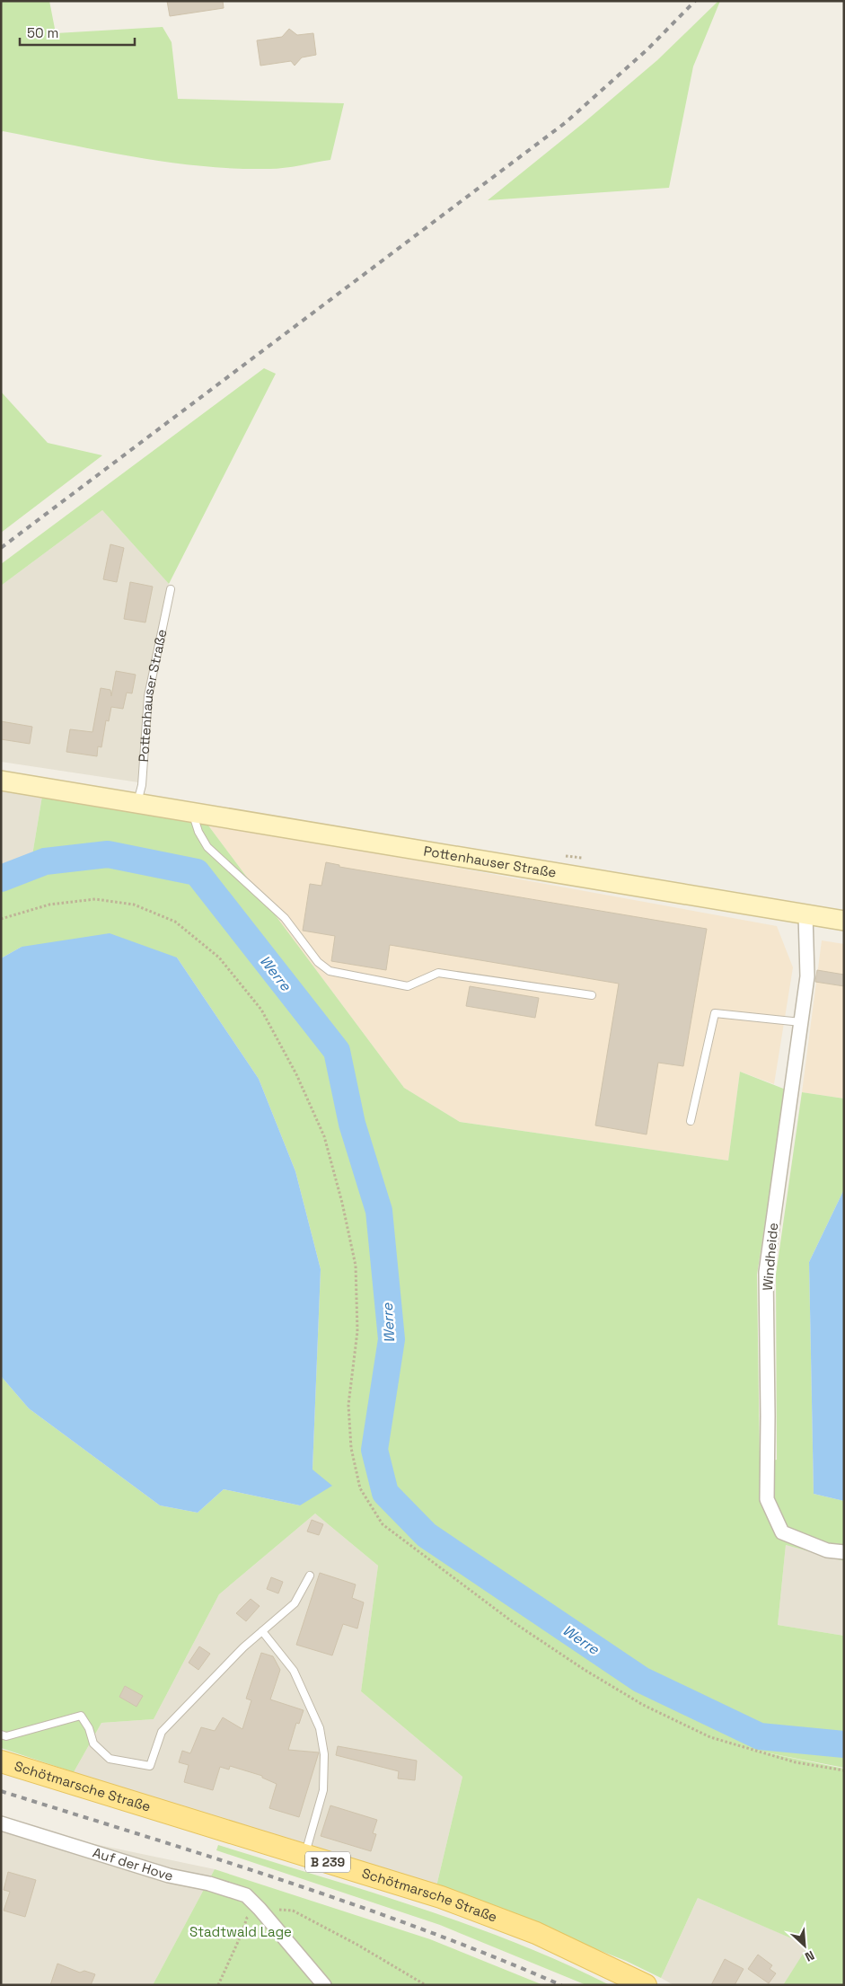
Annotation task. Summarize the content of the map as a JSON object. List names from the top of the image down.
{
  "streets": {
    "main road": ["Schötmarsche Straße", "B 239"],
    "street": ["Pottenhauser Straße", "Windheide", "Auf der Hove"]
  },
  "crossings": [
    ["Pottenhauser Straße", "Windheide"]
  ],
  "water": ["Werre"],
  "parks": ["Stadtwald Lage"],
  "scale_bar": "50 m",
  "north": "bottom right"
}
